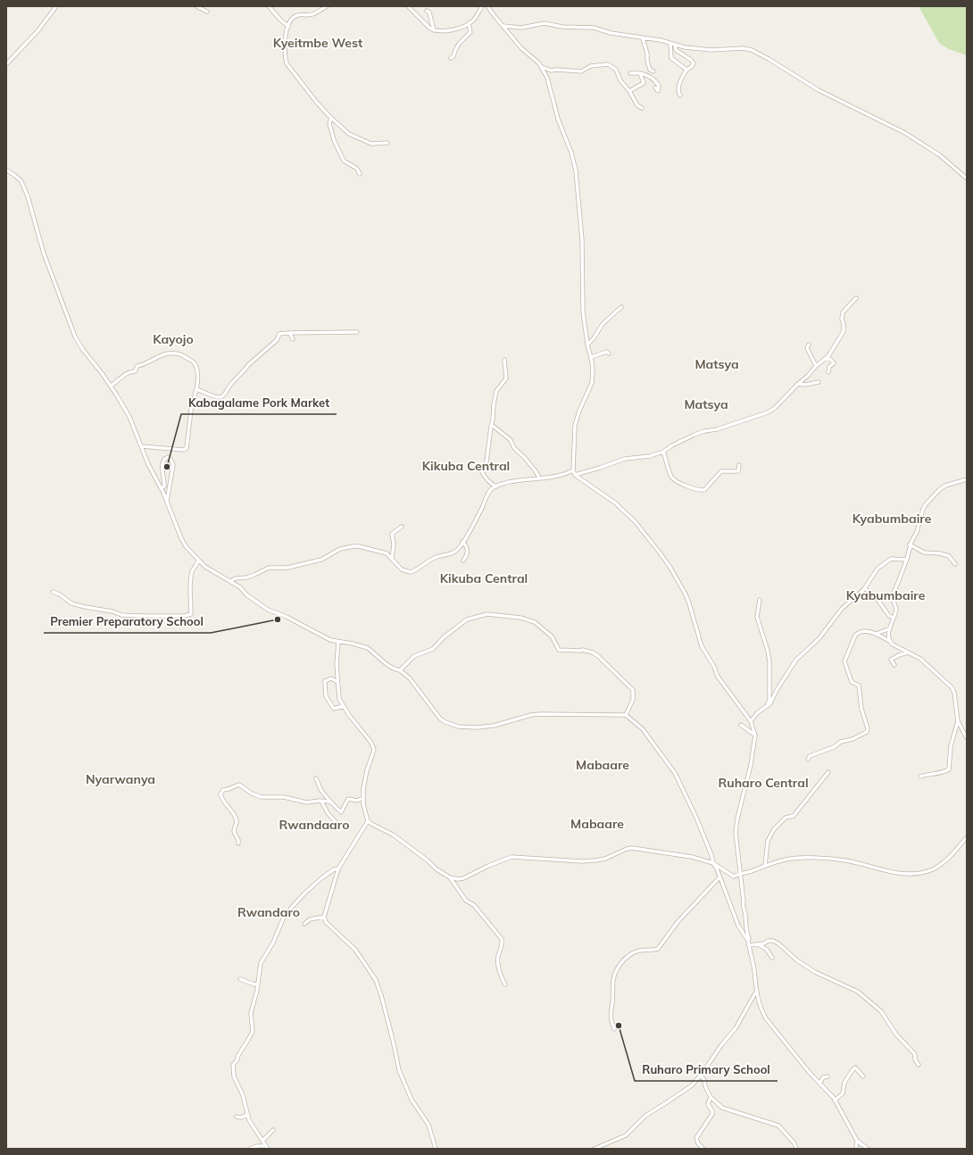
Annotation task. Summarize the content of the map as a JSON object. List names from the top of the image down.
{
  "districts": [
    "Kyeitmbe West",
    "Kayojo",
    "Matsya",
    "Matsya",
    "Kikuba Central",
    "Kyabumbaire",
    "Kikuba Central",
    "Kyabumbaire",
    "Mabaare",
    "Nyarwanya",
    "Ruharo Central",
    "Mabaare",
    "Rwandaaro",
    "Rwandaro"
  ],
  "places": ["Kabagalame Pork Market", "Premier Preparatory School", "Ruharo Primary School"]
}
